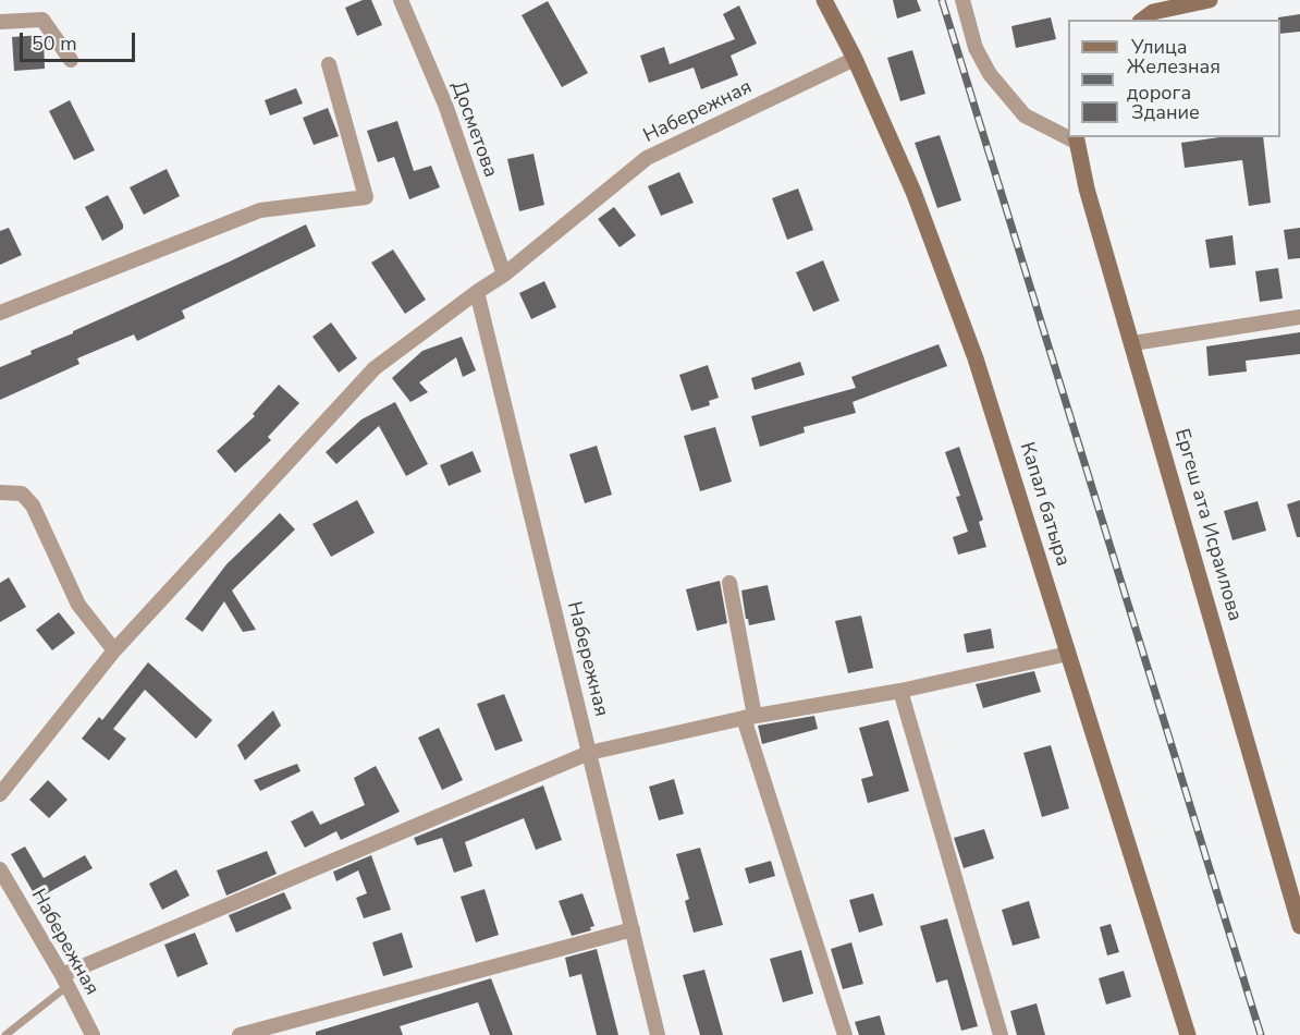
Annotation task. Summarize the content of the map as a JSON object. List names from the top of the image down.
{
  "streets": {
    "main road": ["Капал батыра", "Ергеш ата Исраилова"],
    "street": ["Набережная", "Досметова"]
  },
  "crossings": [
    ["Набережная", "Досметова"],
    ["Набережная", "Капал батыра"]
  ],
  "legend": ["Улица", "Железная дорога", "Здание"],
  "scale_bar": "50 m"
}
